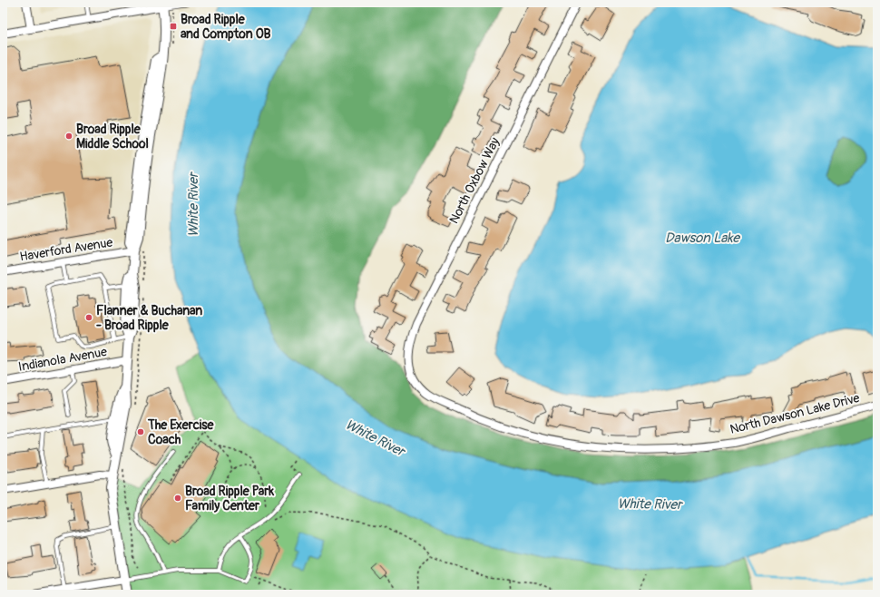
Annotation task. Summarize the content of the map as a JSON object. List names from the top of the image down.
{
  "streets": {
    "street": [
      "North Oxbow Way",
      "Haverford Avenue",
      "Indianola Avenue",
      "North Dawson Lake Drive"
    ]
  },
  "crossings": [
    ["North Oxbow Way", "North Dawson Lake Drive"]
  ],
  "water": ["White River", "Dawson Lake"],
  "places": {
    "transit": ["Broad Ripple and Compton OB"],
    "other": [
      "Broad Ripple Middle School",
      "Flanner & Buchanan - Broad Ripple",
      "The Exercise Coach",
      "Broad Ripple Park Family Center"
    ]
  }
}
